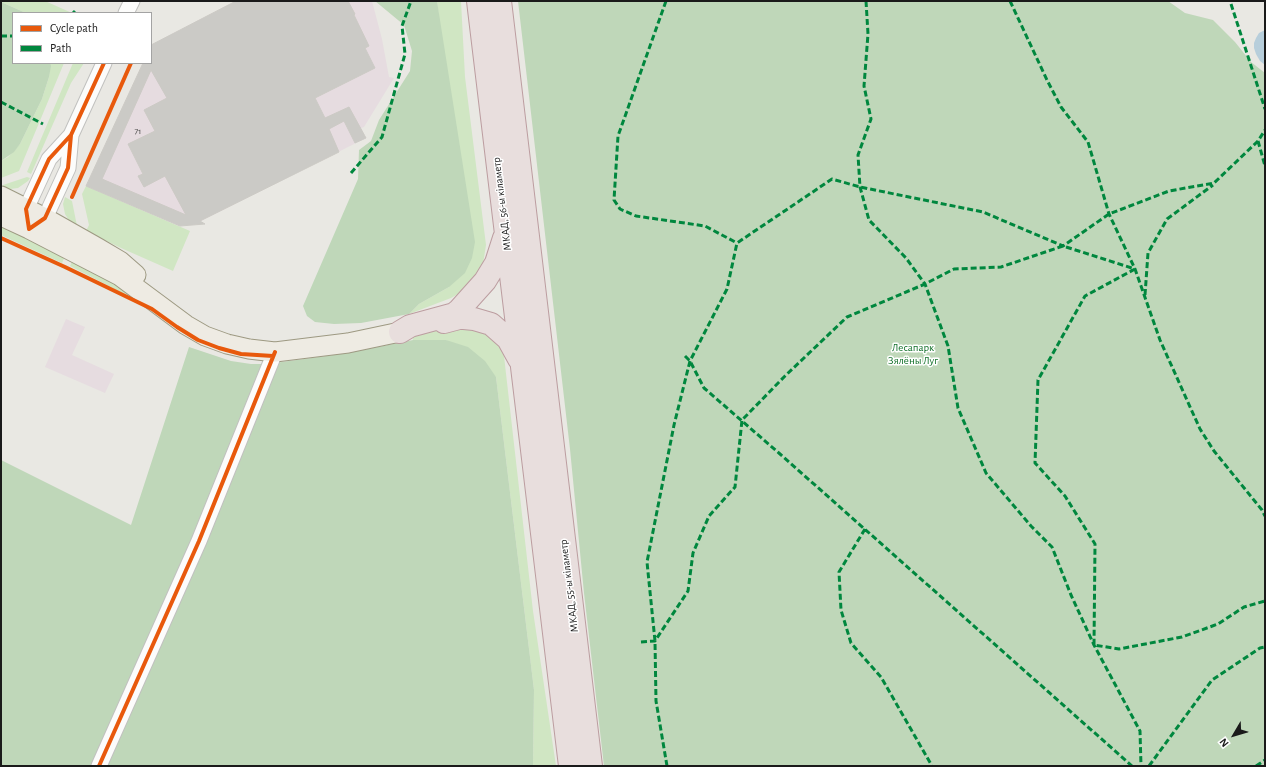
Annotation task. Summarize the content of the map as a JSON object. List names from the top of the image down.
{
  "streets": {
    "highway": ["МКАД, 56-ы кіламетр", "МКАД, 55-ы кіламетр"]
  },
  "crossings": [
    ["МКАД, 56-ы кіламетр", "МКАД, 55-ы кіламетр"]
  ],
  "parks": ["Лесапарк Зялёны Луг"],
  "house_numbers": ["71"],
  "legend": ["Cycle path", "Path"],
  "north": "bottom left"
}
